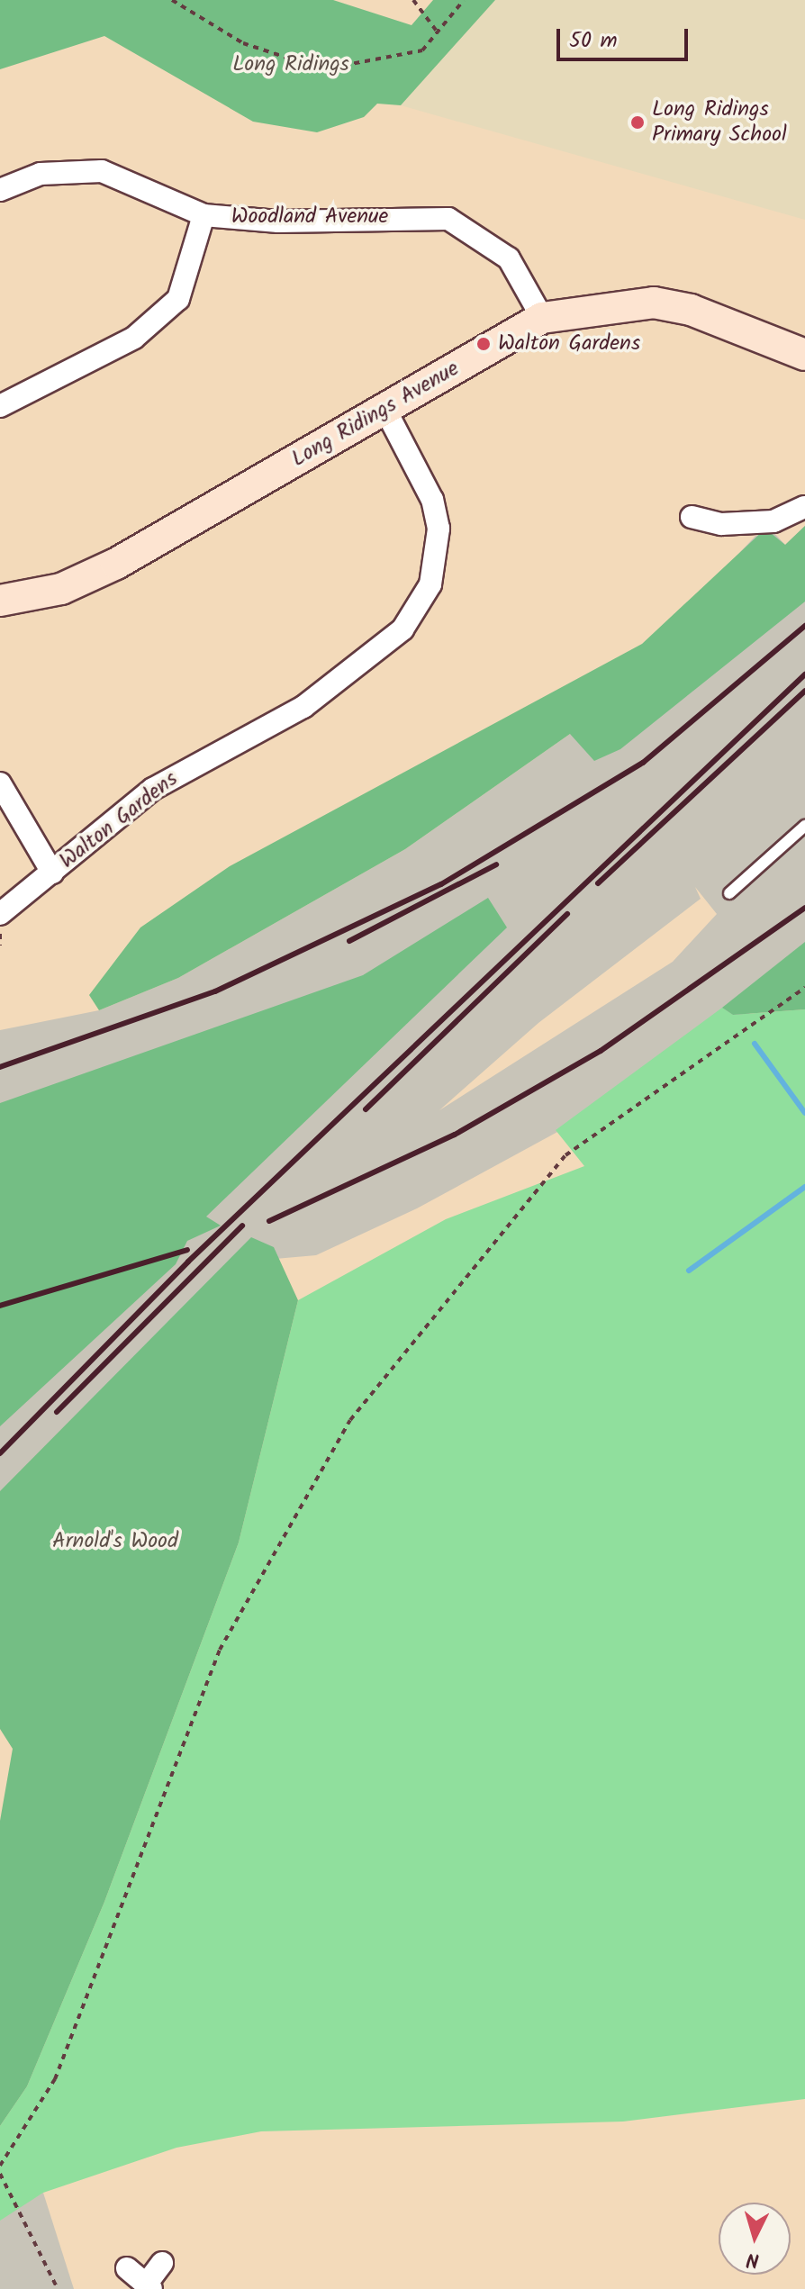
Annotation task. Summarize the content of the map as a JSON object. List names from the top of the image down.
{
  "streets": {
    "street": ["Woodland Avenue", "Long Ridings Avenue", "Walton Gardens"]
  },
  "crossings": [
    ["Woodland Avenue", "Long Ridings Avenue"],
    ["Long Ridings Avenue", "Walton Gardens"]
  ],
  "parks": ["Long Ridings", "Arnold's Wood"],
  "places": ["Long Ridings Primary School", "Walton Gardens"],
  "scale_bar": "50 m",
  "north": "bottom"
}
